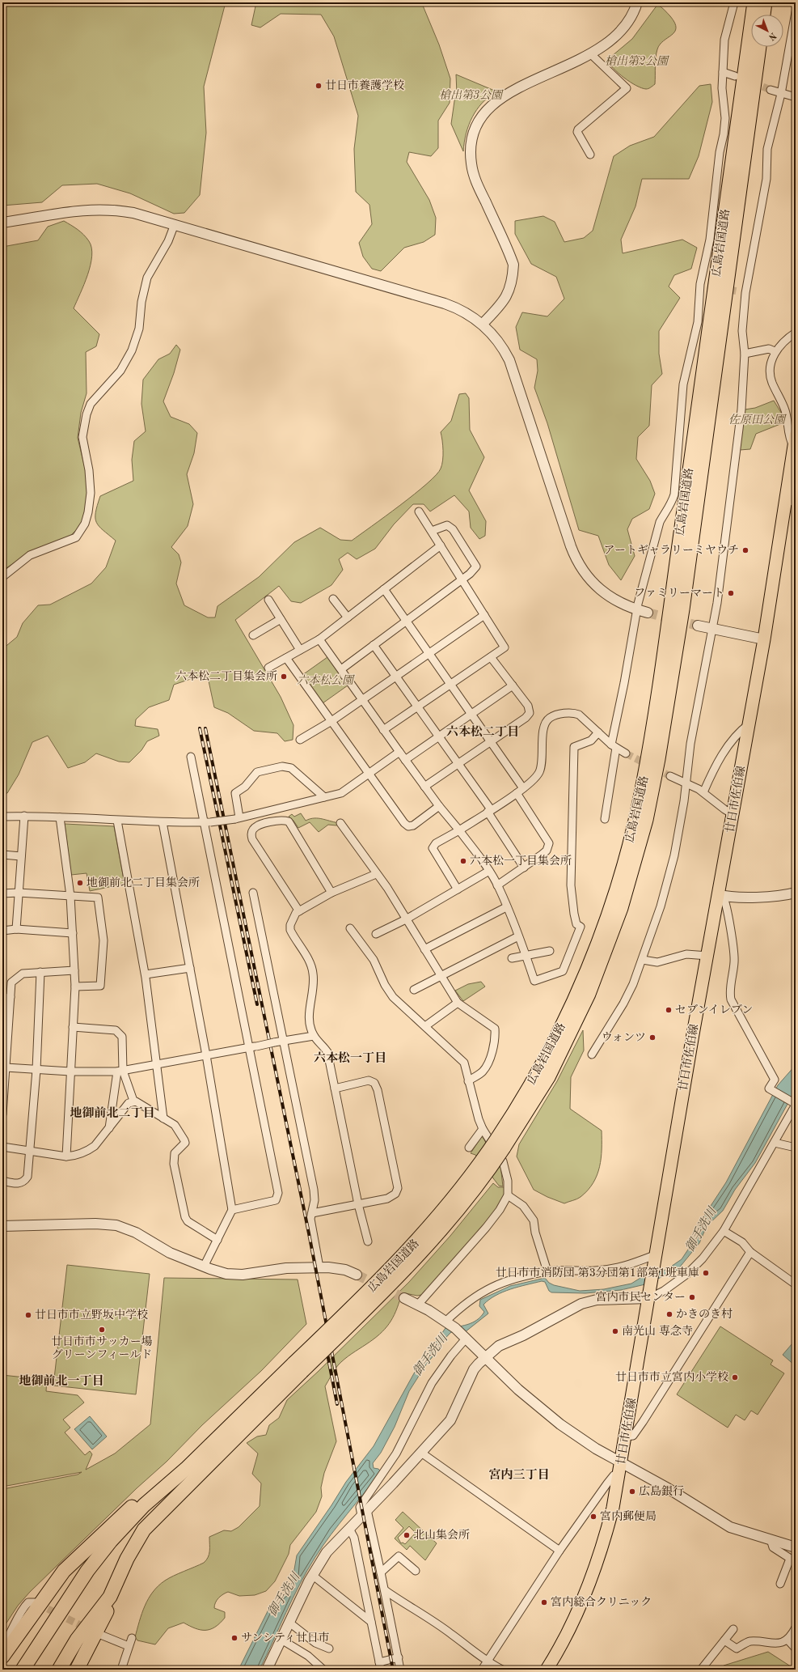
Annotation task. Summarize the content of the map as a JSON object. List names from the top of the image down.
{
  "streets": {
    "highway": ["広島岩国道路"],
    "main road": ["廿日市佐伯線"]
  },
  "districts": [
    "六本松二丁目",
    "六本松一丁目",
    "地御前北二丁目",
    "地御前北一丁目",
    "宮内三丁目"
  ],
  "water": ["御手洗川"],
  "parks": [
    "槍出第2公園",
    "槍出第3公園",
    "佐原田公園",
    "六本松公園"
  ],
  "places": [
    "廿日市養護学校",
    "アートギャラリーミヤウチ",
    "ファミリーマート",
    "六本松二丁目集会所",
    "六本松一丁目集会所",
    "地御前北二丁目集会所",
    "セブンイレブン",
    "ウォンツ",
    "廿日市市消防団 第3分団第1部第1班車庫",
    "宮内市民センター",
    "かきのき村",
    "廿日市市立野坂中学校",
    "廿日市市サッカー場 グリーンフィールド",
    "南光山 専念寺",
    "廿日市市立宮内小学校",
    "広島銀行",
    "宮内郵便局",
    "北山集会所",
    "宮内総合クリニック",
    "サンシティ廿日市"
  ],
  "north": "bottom right"
}
